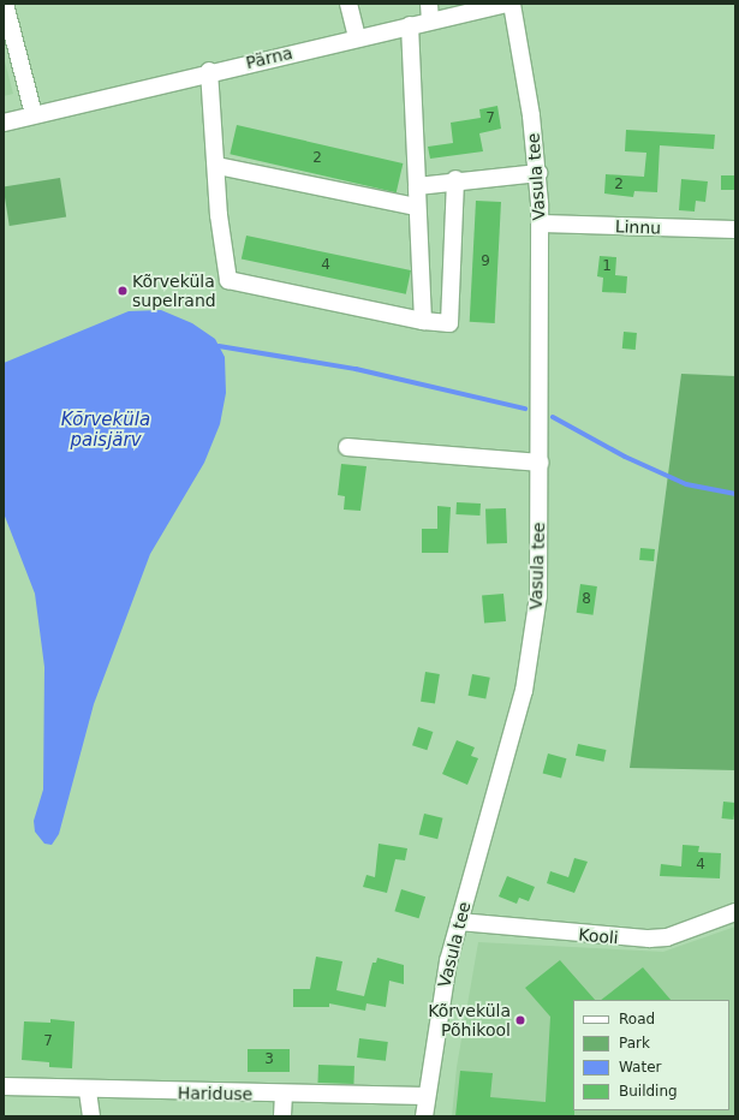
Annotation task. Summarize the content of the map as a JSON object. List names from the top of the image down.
{
  "streets": {
    "street": [
      "Pärna",
      "Vasula tee",
      "Linnu",
      "Kooli",
      "Hariduse"
    ]
  },
  "crossings": [
    ["Vasula tee", "Linnu"],
    ["Vasula tee", "Kooli"],
    ["Vasula tee", "Hariduse"]
  ],
  "water": ["Kõrveküla paisjärv"],
  "places": ["Kõrveküla supelrand", "Kõrveküla Põhikool"],
  "house_numbers": [
    "7",
    "2",
    "2",
    "9",
    "4",
    "1",
    "8",
    "4",
    "7",
    "3"
  ],
  "legend": [
    "Road",
    "Park",
    "Water",
    "Building"
  ]
}
